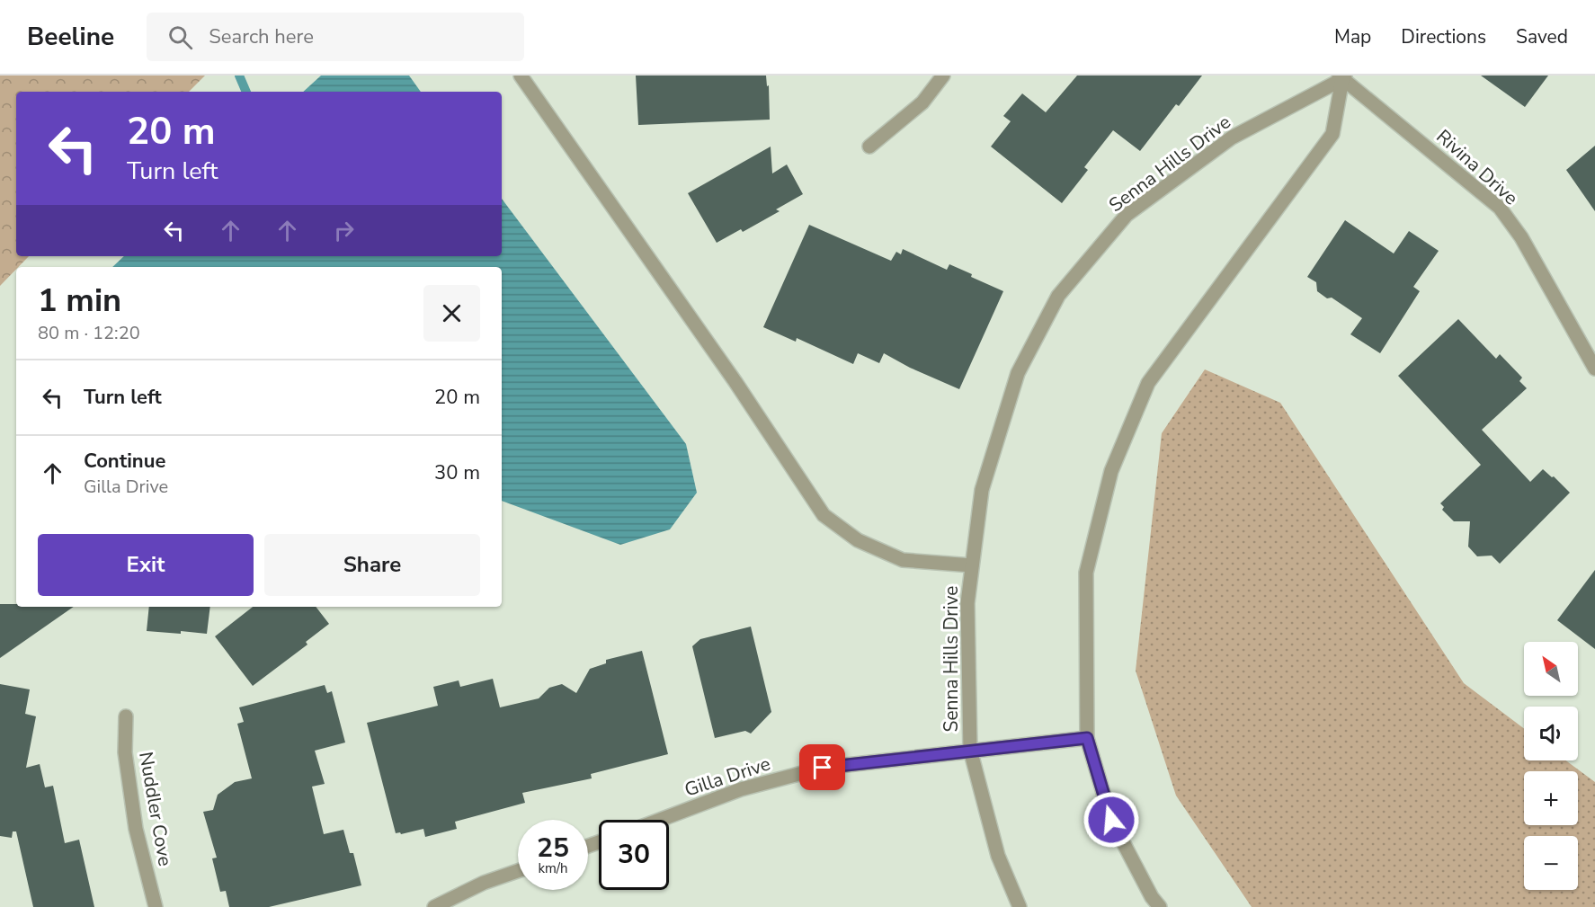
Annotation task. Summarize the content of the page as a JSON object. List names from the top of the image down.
{
  "streets": {
    "street": [
      "Senna Hills Drive",
      "Rivina Drive",
      "Gilla Drive",
      "Nuddler Cove"
    ]
  },
  "crossings": [
    ["Senna Hills Drive", "Rivina Drive"],
    ["Senna Hills Drive", "Gilla Drive"]
  ],
  "north": "top left",
  "page": {
    "header": "Beeline",
    "search": "Search here",
    "nav": ["Map", "Directions", "Saved"],
    "turn": ["20 m", "Turn left"],
    "heading": ["1 min", "80 m · 12:20"],
    "list": [
      {
        "name": "Turn left",
        "value": "20 m"
      },
      {
        "name": "Continue",
        "note": "Gilla Drive",
        "value": "30 m"
      }
    ],
    "buttons": ["Exit", "Share"],
    "map_buttons": ["+", "−"],
    "speed": "25 km/h",
    "limit": "30"
  }
}
